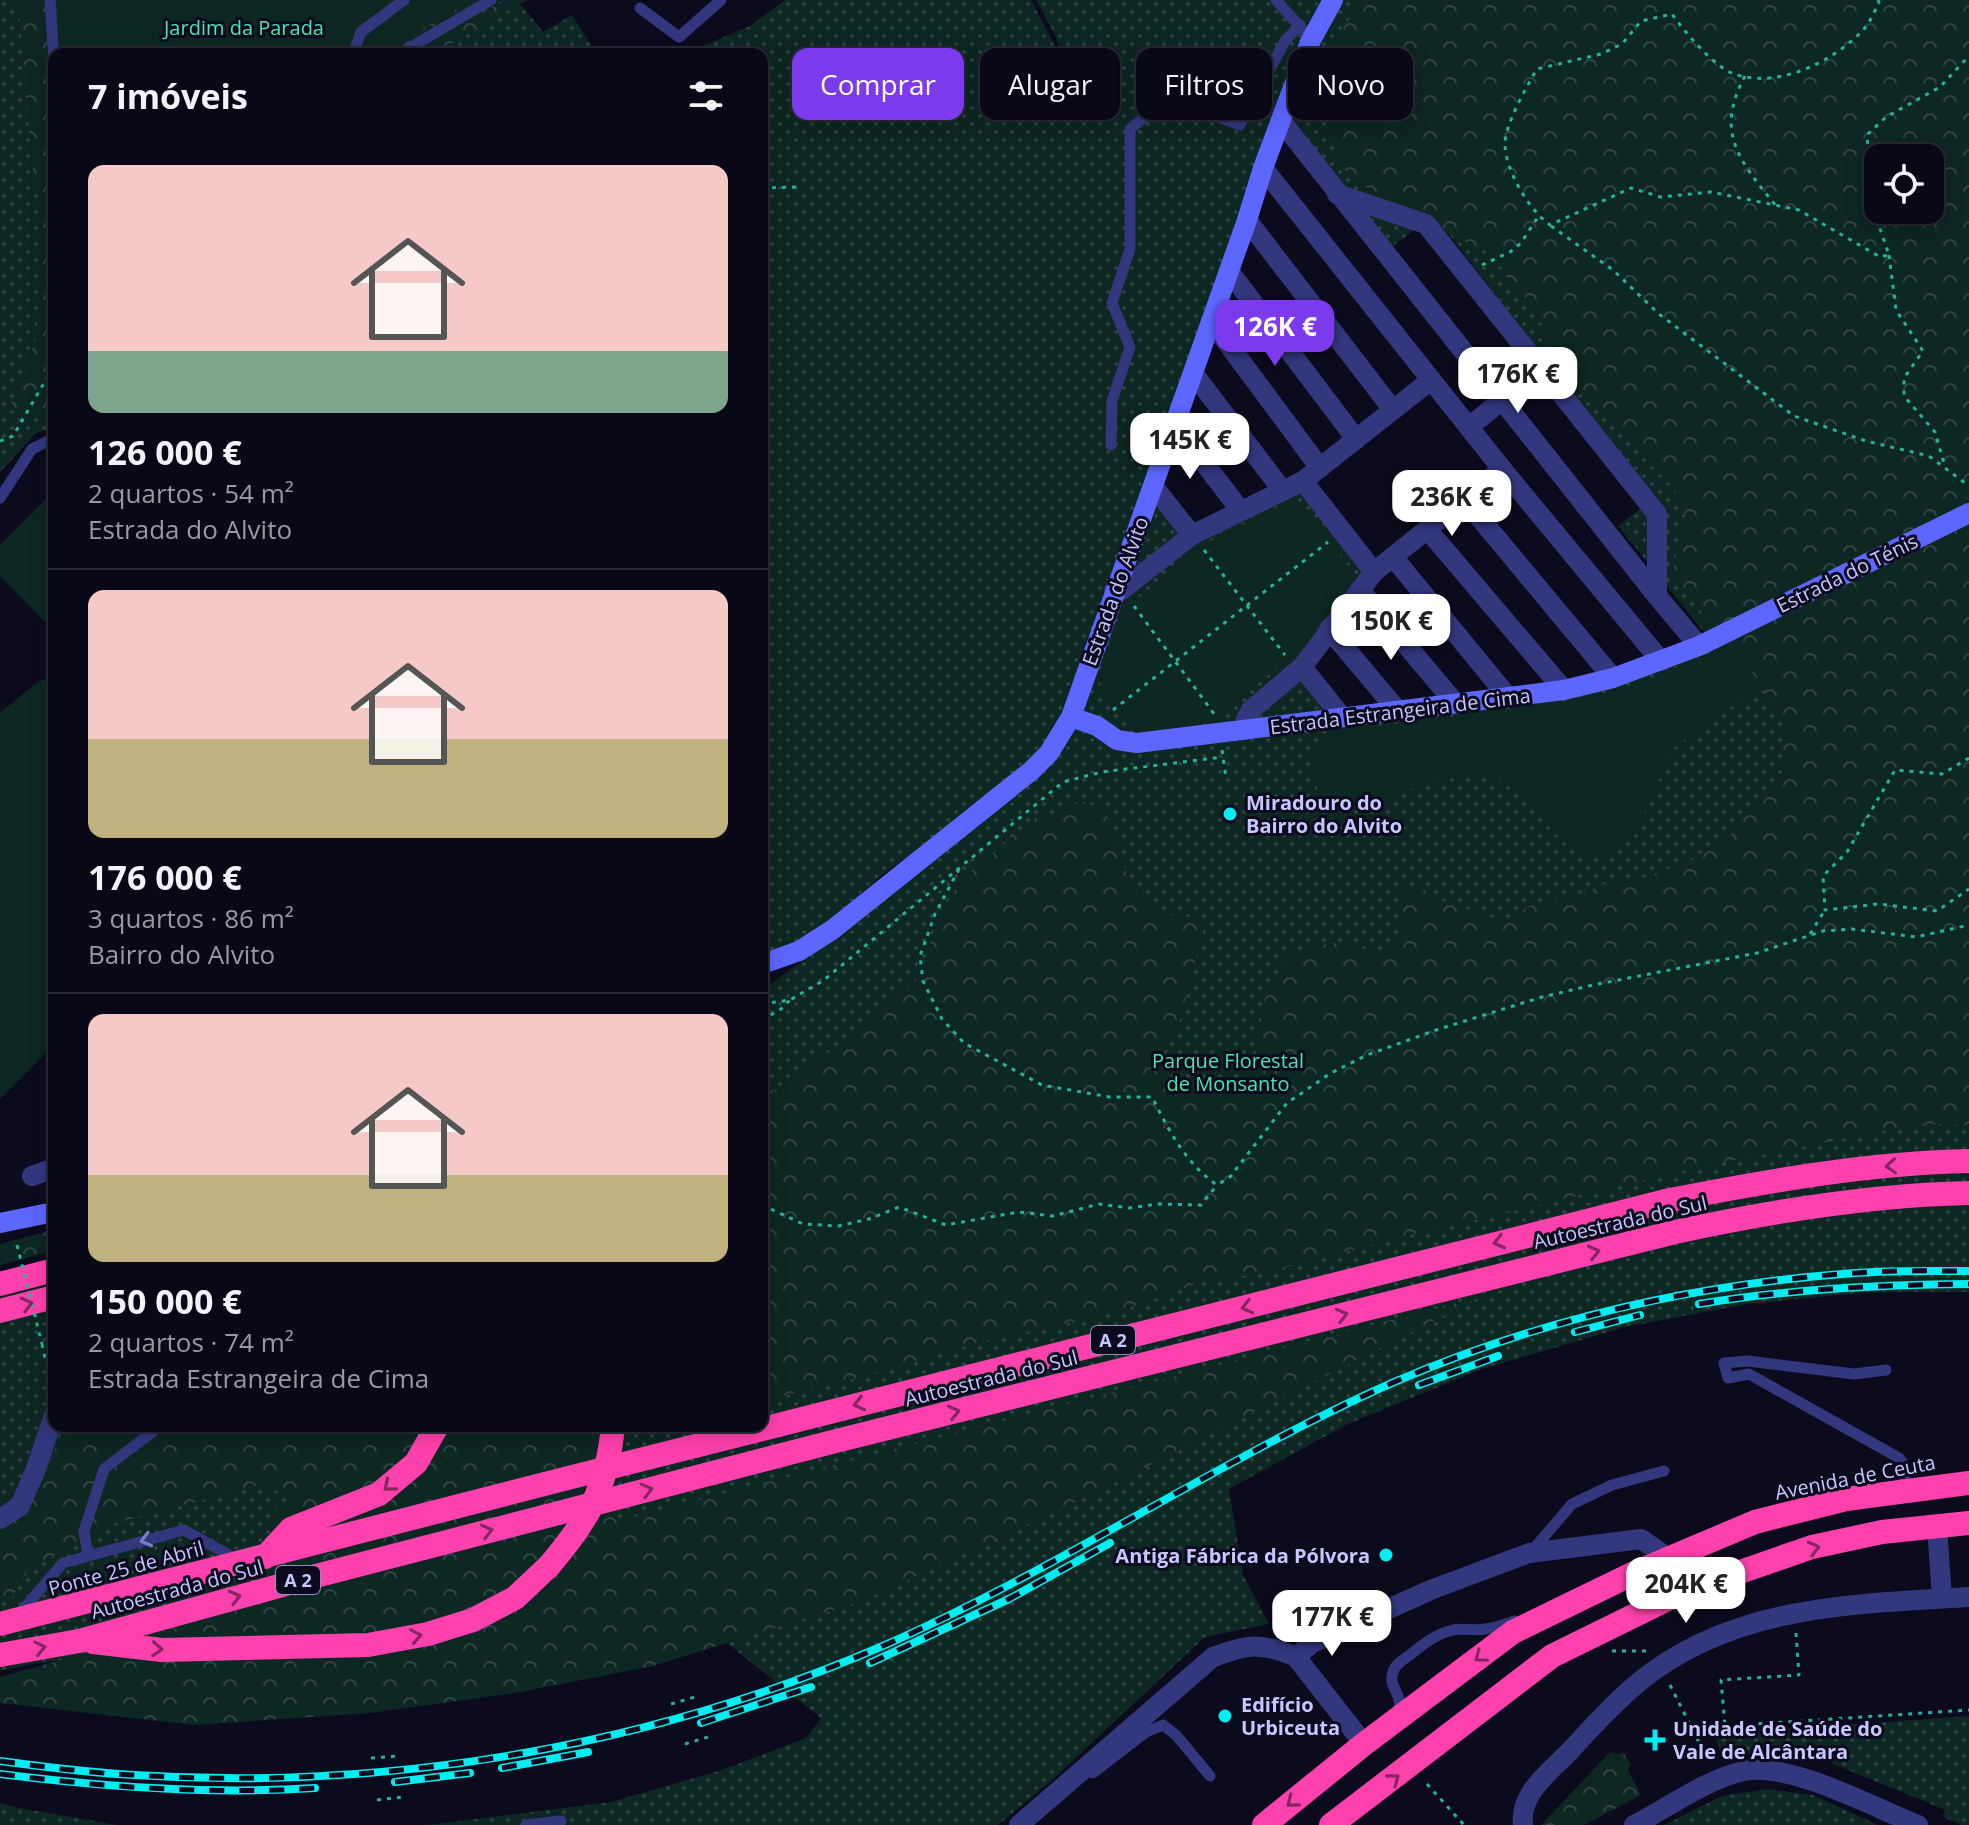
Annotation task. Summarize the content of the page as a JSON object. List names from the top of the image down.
{
  "streets": {
    "highway": [
      "Autoestrada do Sul",
      "A 2",
      "Avenida de Ceuta",
      "Ponte 25 de Abril"
    ],
    "street": ["Estrada do Ténis", "Estrada do Alvito", "Estrada Estrangeira de Cima"]
  },
  "crossings": [
    ["Estrada do Ténis", "Estrada Estrangeira de Cima"],
    ["Estrada do Alvito", "Estrada Estrangeira de Cima"],
    ["Autoestrada do Sul", "A 2"],
    ["Autoestrada do Sul", "Ponte 25 de Abril"]
  ],
  "parks": ["Jardim da Parada", "Parque Florestal de Monsanto"],
  "places": {
    "other": ["Miradouro do Bairro do Alvito", "Antiga Fábrica da Pólvora", "Edifício Urbiceuta"],
    "health": ["Unidade de Saúde do Vale de Alcântara"]
  },
  "page": {
    "chip": [
      "Comprar",
      "Alugar",
      "Filtros",
      "Novo"
    ],
    "heading": "7 imóveis",
    "list": [
      {
        "name": "126 000 €",
        "note": "2 quartos · 54 m² · Estrada do Alvito"
      },
      {
        "name": "176 000 €",
        "note": "3 quartos · 86 m² · Bairro do Alvito"
      },
      {
        "name": "150 000 €",
        "note": "2 quartos · 74 m² · Estrada Estrangeira de Cima"
      }
    ],
    "price": [
      "126K €",
      "176K €",
      "145K €",
      "236K €",
      "150K €",
      "204K €",
      "177K €"
    ]
  }
}
